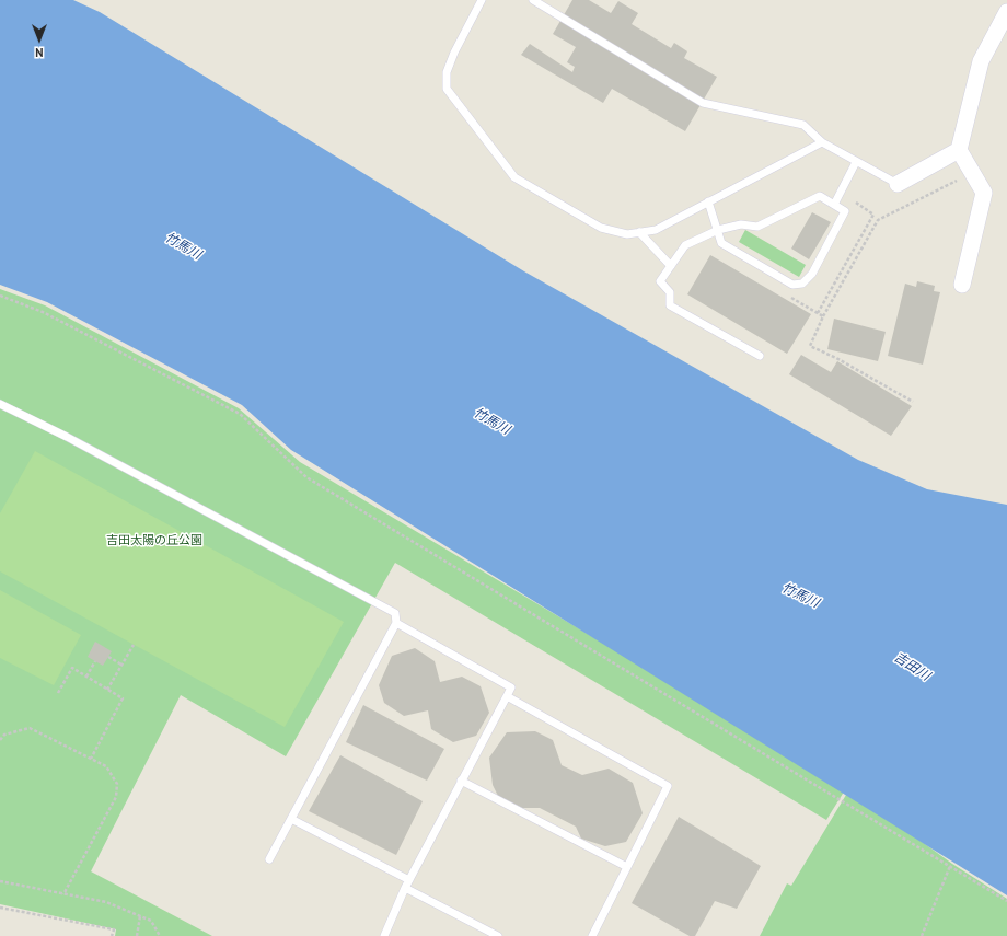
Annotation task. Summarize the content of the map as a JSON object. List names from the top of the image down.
{
  "water": ["竹馬川", "吉田川"],
  "parks": ["吉田太陽の丘公園"],
  "north": "bottom"
}
